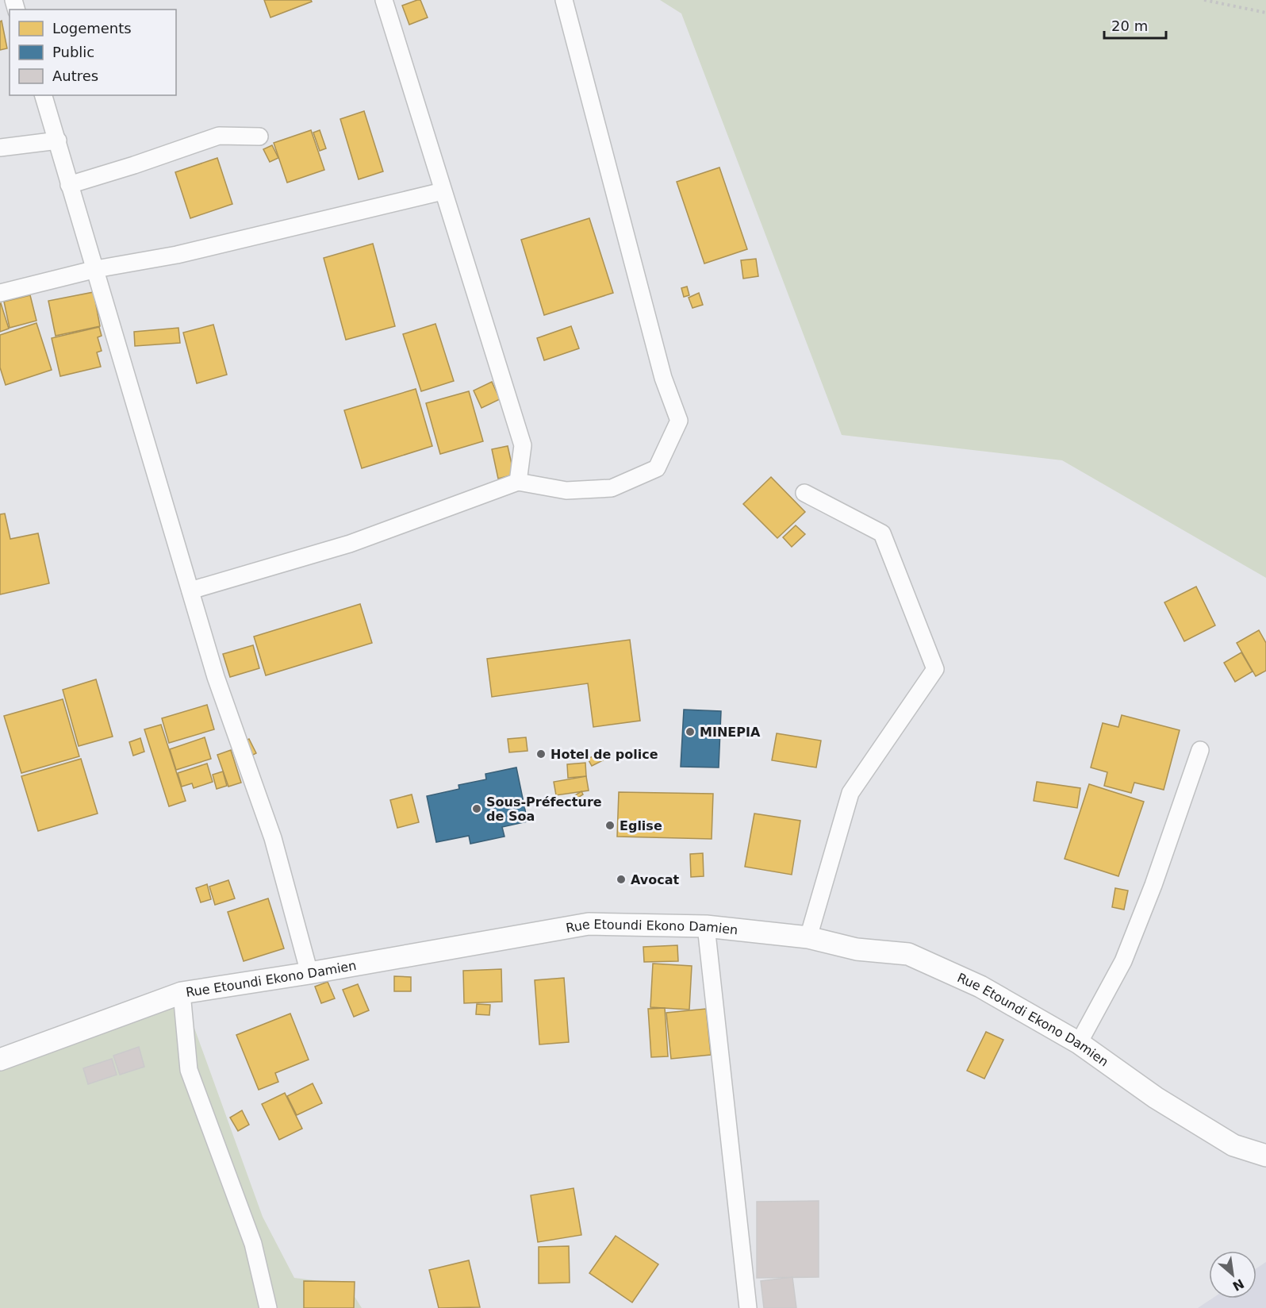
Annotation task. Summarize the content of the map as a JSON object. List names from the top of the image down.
{
  "streets": {
    "street": ["Rue Etoundi Ekono Damien"]
  },
  "places": [
    "MINEPIA",
    "Hotel de police",
    "Sous-Préfecture de Soa",
    "Eglise",
    "Avocat"
  ],
  "legend": ["Logements", "Public", "Autres"],
  "scale_bar": "20 m",
  "north": "bottom right"
}
